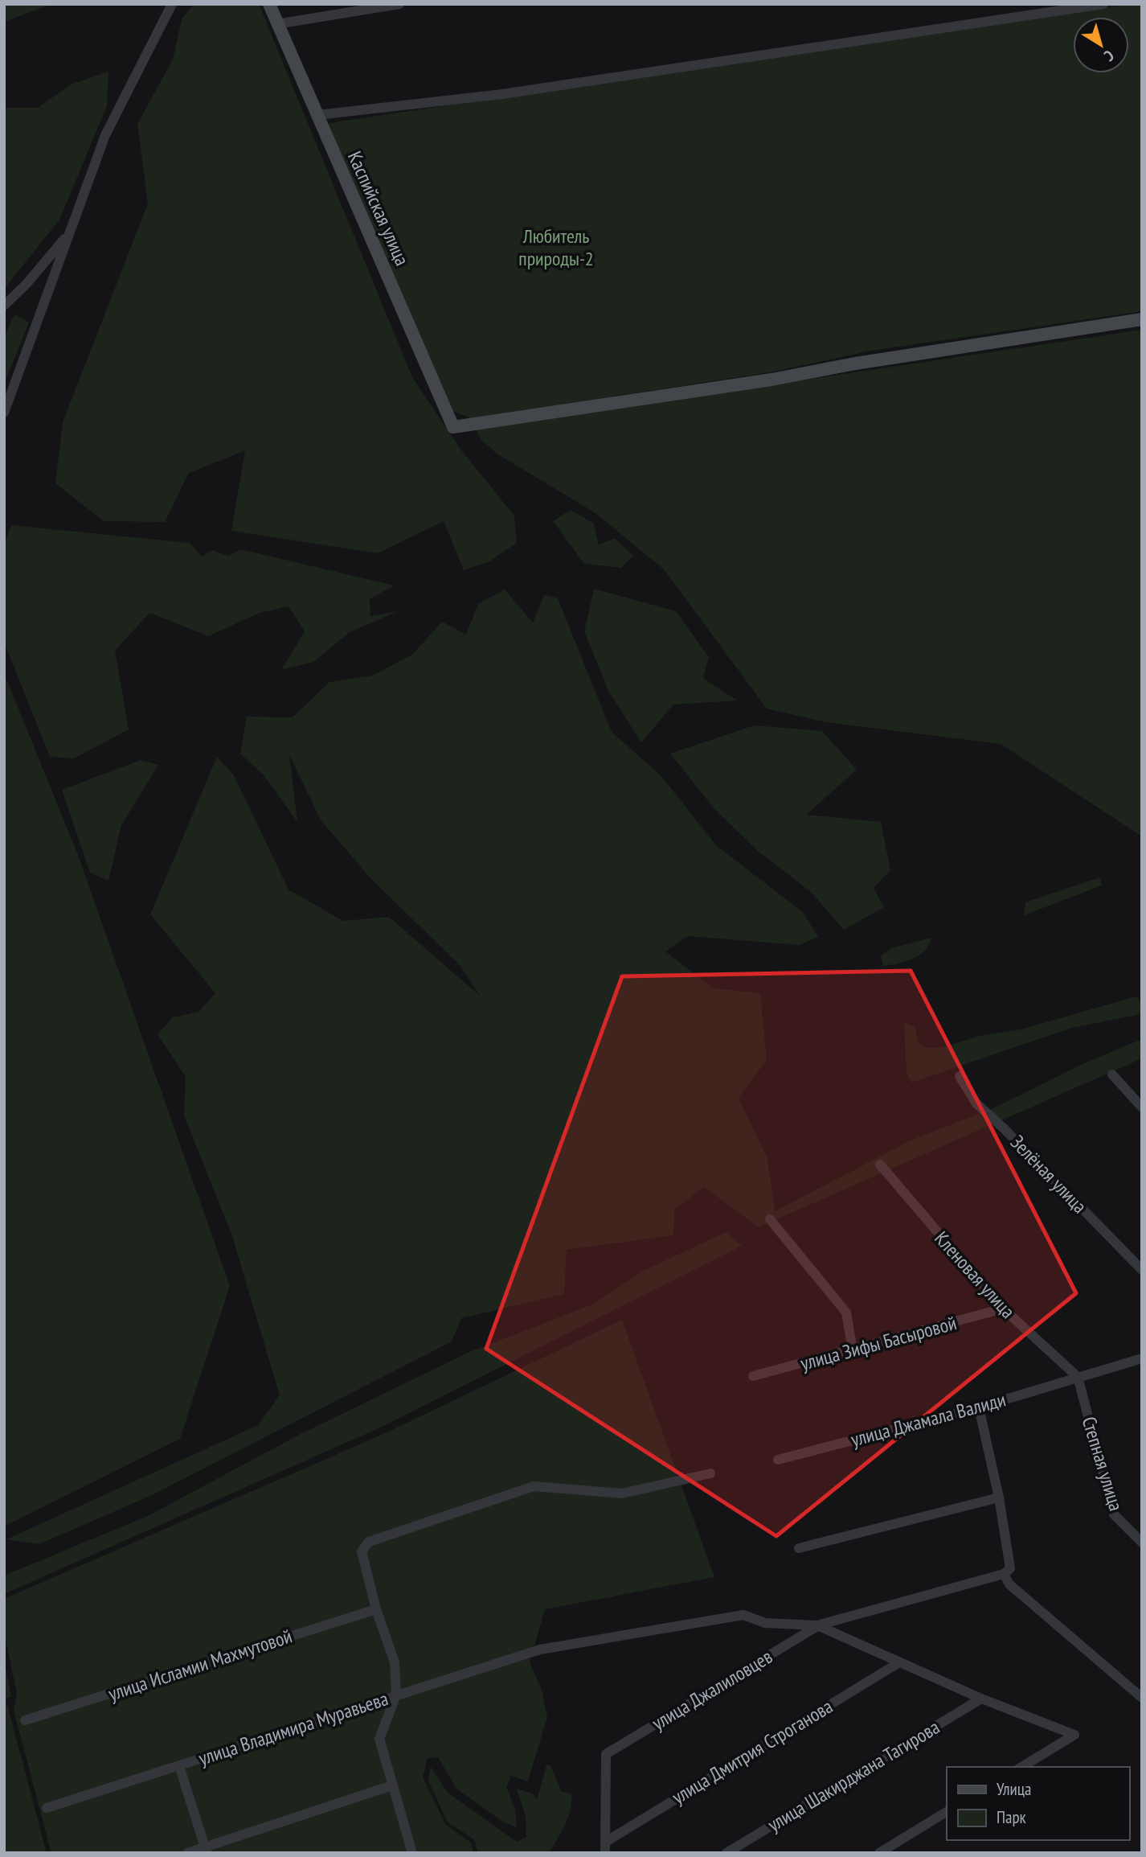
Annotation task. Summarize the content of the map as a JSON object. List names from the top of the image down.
{
  "streets": {
    "street": [
      "Каспийская улица",
      "Зелёная улица",
      "Кленовая улица",
      "улица Зифы Басыровой",
      "улица Джамала Валиди",
      "Степная улица",
      "улица Исламии Махмутовой",
      "улица Джалиловцев",
      "улица Владимира Муравьева",
      "улица Дмитрия Строганова",
      "улица Шакирджана Тагирова"
    ]
  },
  "crossings": [
    ["Кленовая улица", "улица Зифы Басыровой"],
    ["Кленовая улица", "улица Джамала Валиди"],
    ["Кленовая улица", "Степная улица"],
    ["улица Джамала Валиди", "Степная улица"],
    ["улица Джалиловцев", "улица Владимира Муравьева"],
    ["улица Джалиловцев", "улица Дмитрия Строганова"]
  ],
  "parks": ["Любитель природы-2"],
  "legend": ["Улица", "Парк"],
  "north": "bottom right"
}
